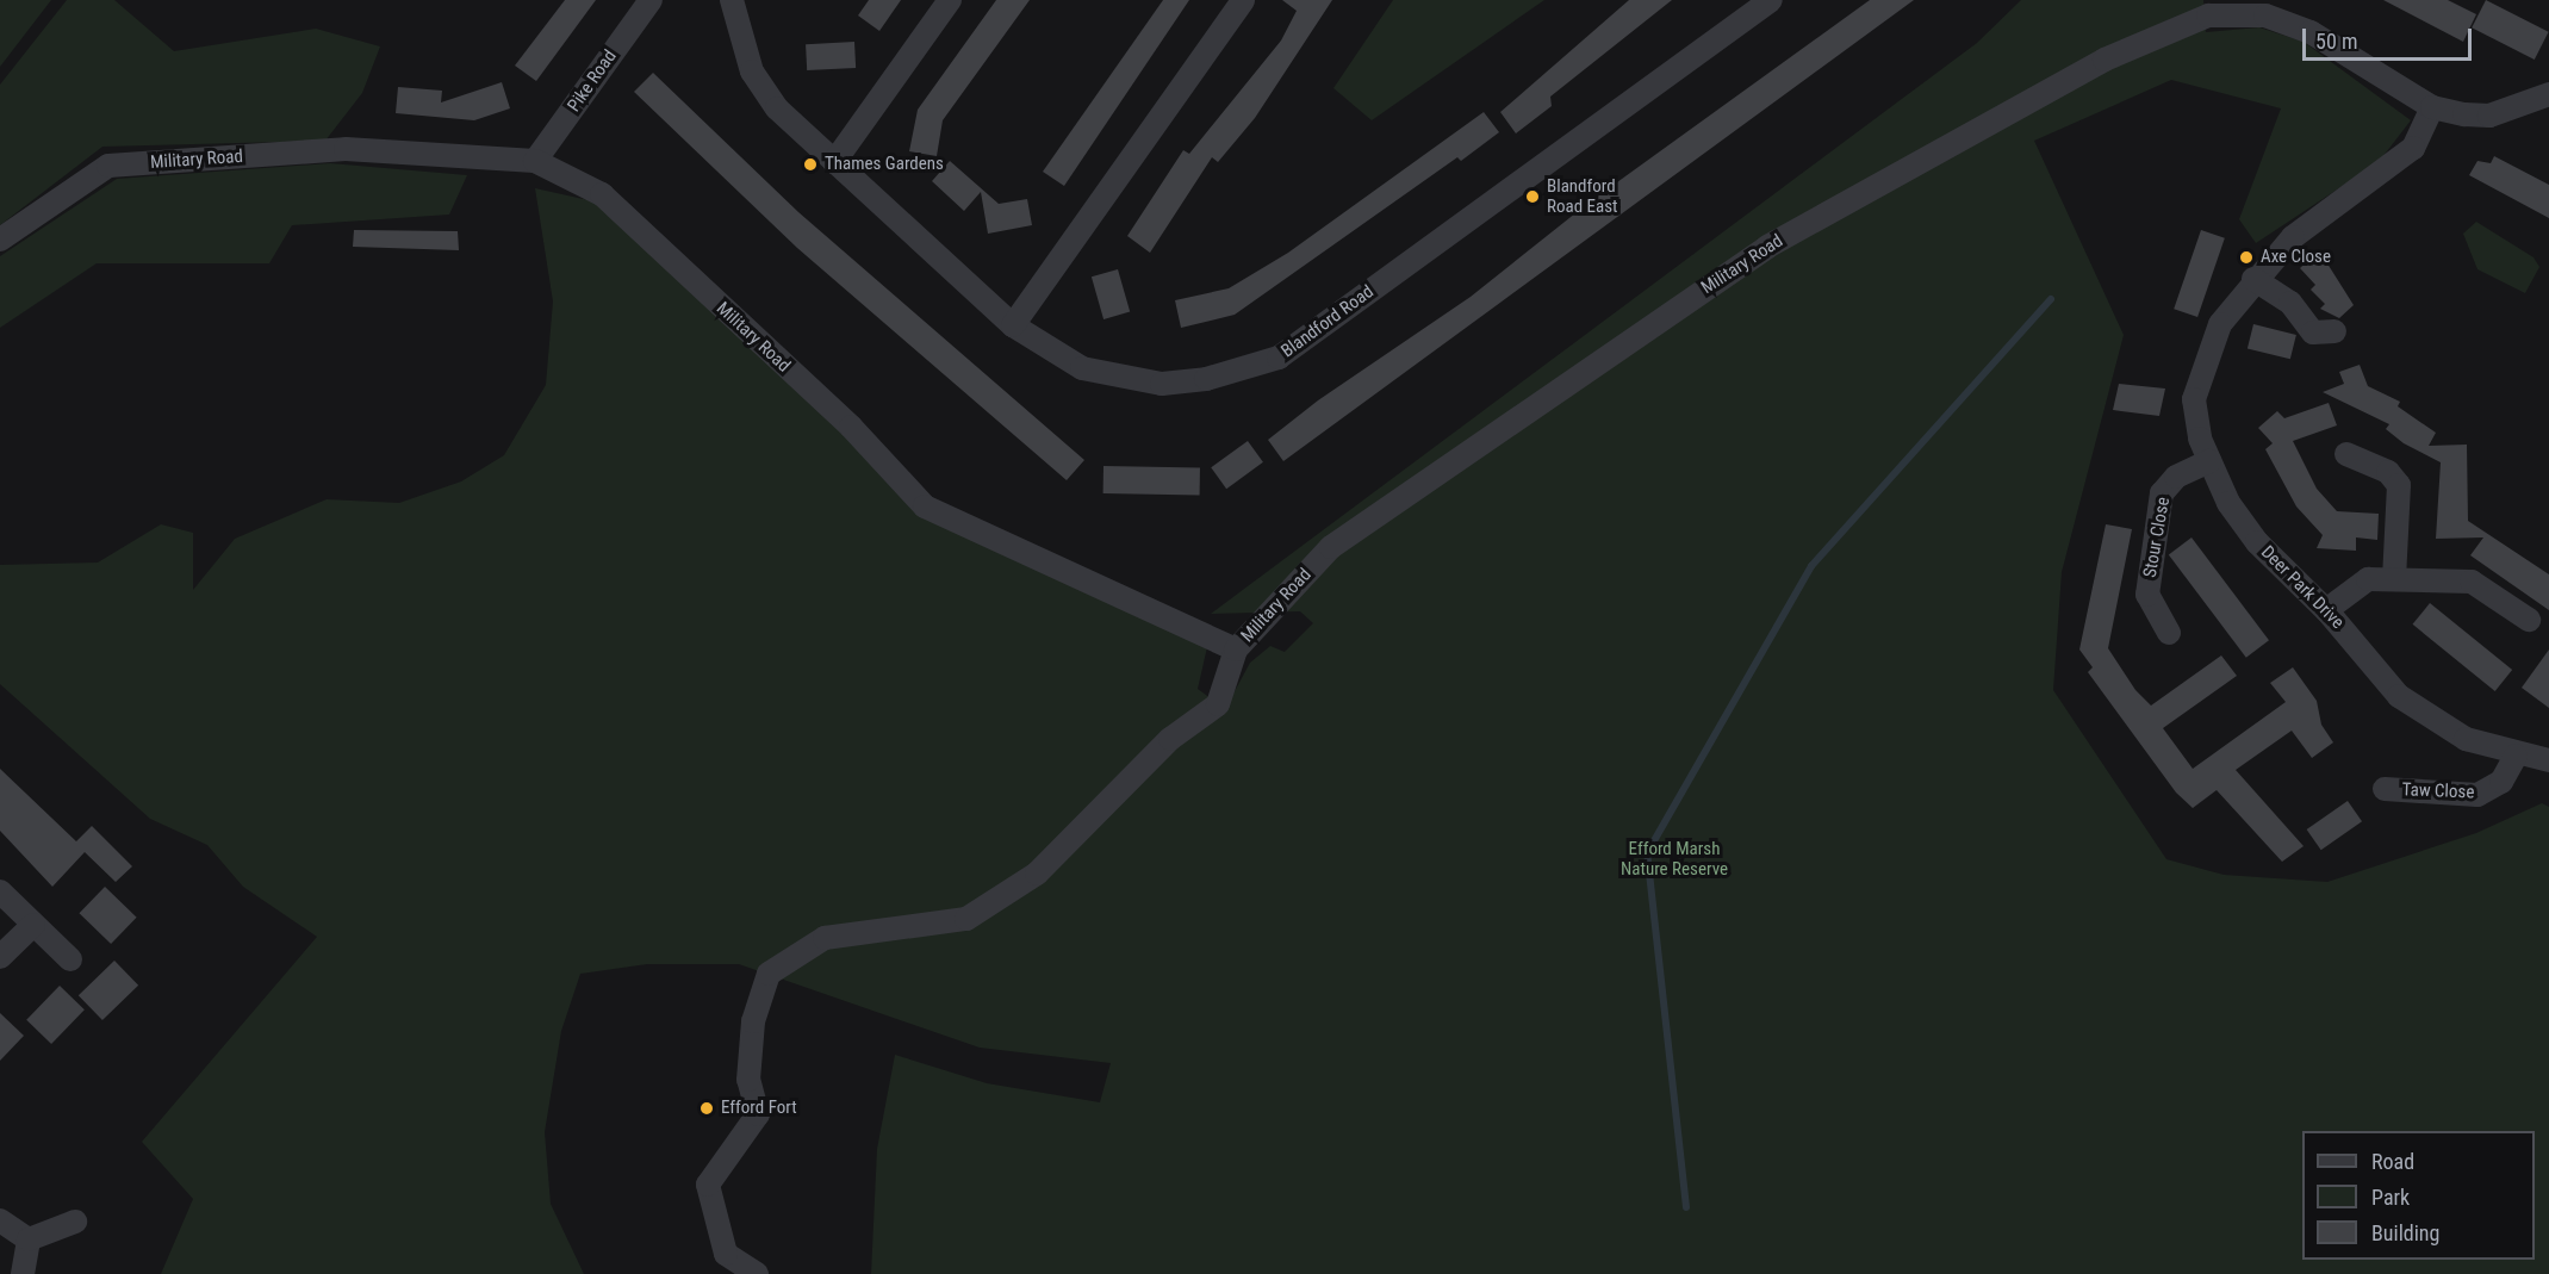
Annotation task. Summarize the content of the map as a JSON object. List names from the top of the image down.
{
  "streets": {
    "street": [
      "Pike Road",
      "Military Road",
      "Blandford Road",
      "Stour Close",
      "Deer Park Drive",
      "Taw Close"
    ]
  },
  "crossings": [
    ["Pike Road", "Military Road"],
    ["Military Road", "Deer Park Drive"],
    ["Stour Close", "Deer Park Drive"],
    ["Deer Park Drive", "Taw Close"]
  ],
  "parks": ["Efford Marsh Nature Reserve"],
  "places": [
    "Thames Gardens",
    "Blandford Road East",
    "Axe Close",
    "Efford Fort"
  ],
  "legend": ["Road", "Park", "Building"],
  "scale_bar": "50 m"
}
